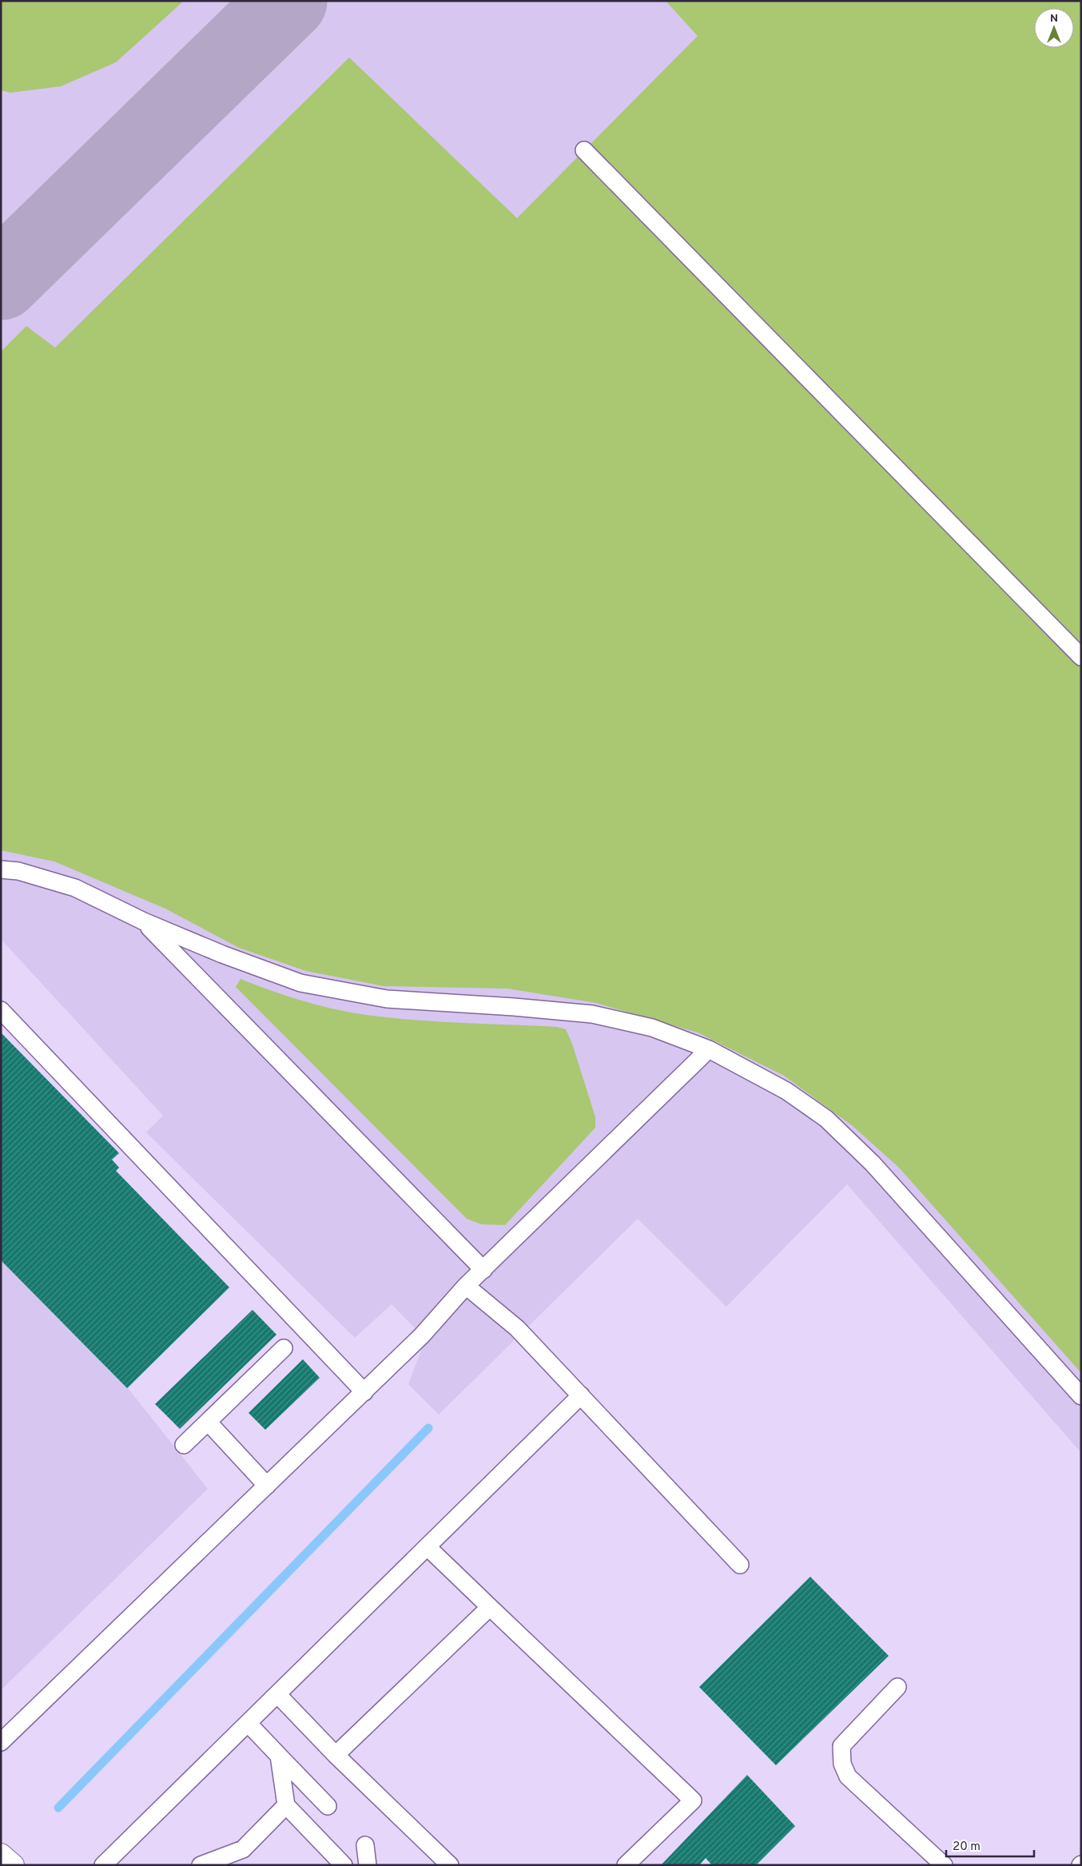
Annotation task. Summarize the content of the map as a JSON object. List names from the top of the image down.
{
  "scale_bar": "20 m",
  "north": "top"
}
